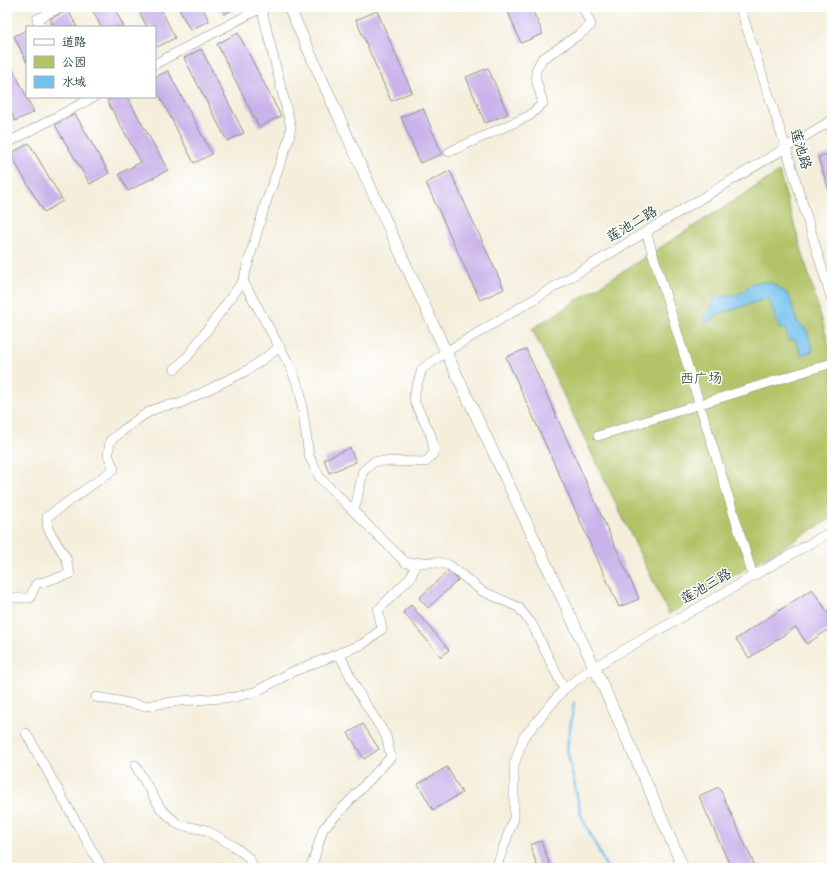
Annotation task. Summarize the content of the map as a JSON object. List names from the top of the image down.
{
  "streets": {
    "street": ["莲池路", "莲池二路", "莲池三路"]
  },
  "crossings": [
    ["莲池路", "莲池二路"]
  ],
  "parks": ["西广场"],
  "legend": ["道路", "公园", "水域"]
}
